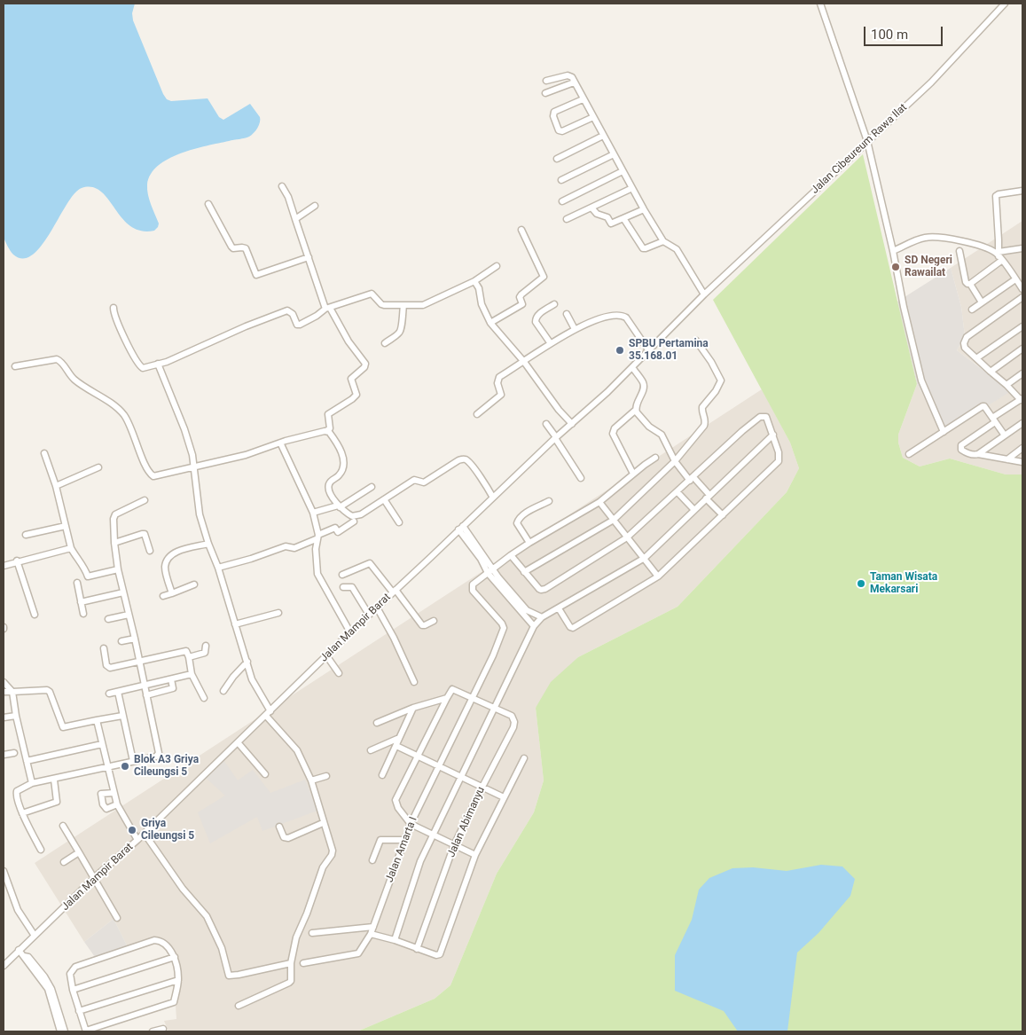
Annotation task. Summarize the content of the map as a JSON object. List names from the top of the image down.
{
  "streets": {
    "street": [
      "Jalan Cibeureum Rawa Ilat",
      "Jalan Mampir Barat",
      "Jalan Abimanyu",
      "Jalan Amarta I"
    ]
  },
  "crossings": [
    ["Jalan Cibeureum Rawa Ilat", "Jalan Mampir Barat"],
    ["Jalan Abimanyu", "Jalan Amarta I"]
  ],
  "places": [
    "SD Negeri Rawailat",
    "SPBU Pertamina 35.168.01",
    "Taman Wisata Mekarsari",
    "Blok A3 Griya Cileungsi 5",
    "Griya Cileungsi 5"
  ],
  "scale_bar": "100 m"
}
